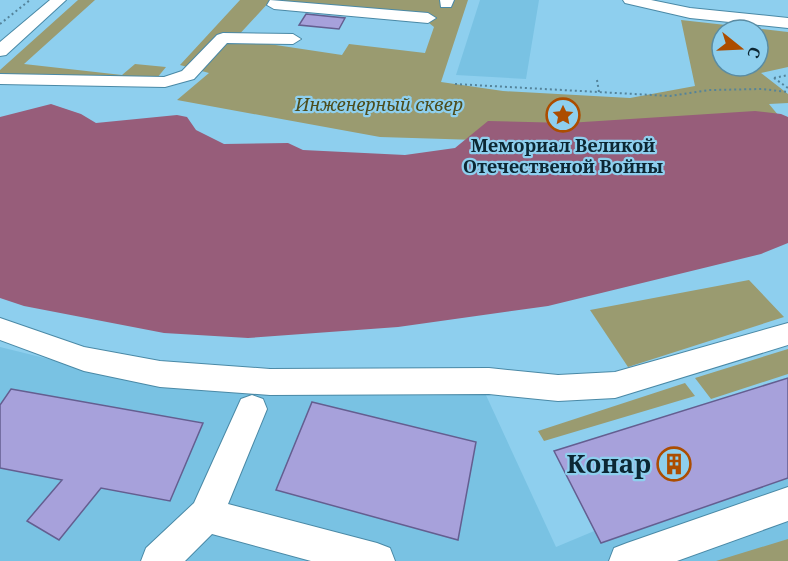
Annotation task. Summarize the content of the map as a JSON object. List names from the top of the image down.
{
  "parks": ["Инженерный сквер"],
  "places": {
    "place": ["Мемориал Великой Отечественой Войны"],
    "building": ["Конар"]
  },
  "north": "right"
}
